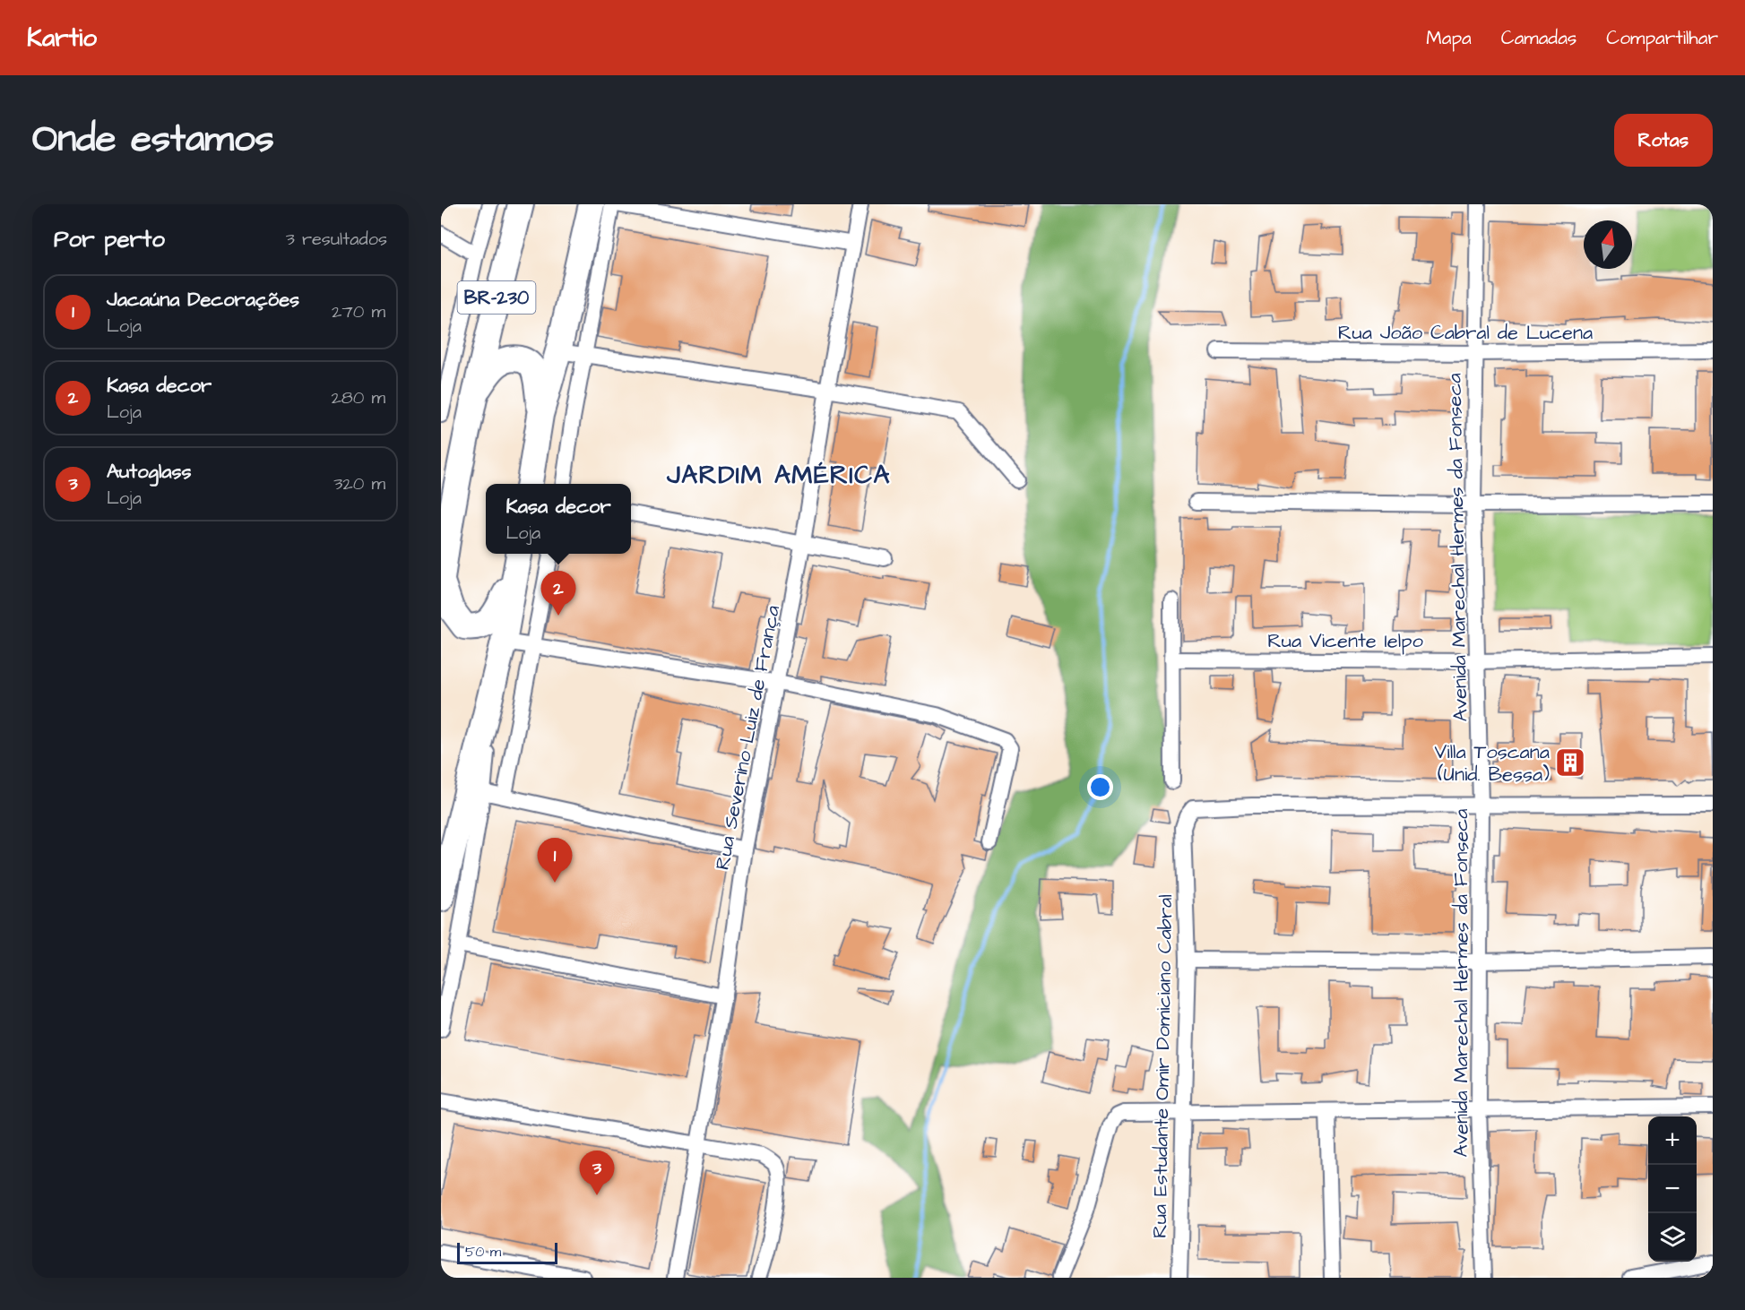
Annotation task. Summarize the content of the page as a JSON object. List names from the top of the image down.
{
  "streets": {
    "highway": ["BR-230"],
    "street": [
      "Rua João Cabral de Lucena",
      "Avenida Marechal Hermes da Fonseca",
      "Rua Vicente Ielpo",
      "Rua Severino Luiz de França",
      "Rua Estudante Omir Domiciano Cabral"
    ]
  },
  "crossings": [
    ["Rua João Cabral de Lucena", "Avenida Marechal Hermes da Fonseca"],
    ["Avenida Marechal Hermes da Fonseca", "Rua Vicente Ielpo"],
    ["Avenida Marechal Hermes da Fonseca", "Rua Estudante Omir Domiciano Cabral"]
  ],
  "districts": ["JARDIM AMÉRICA"],
  "places": {
    "building": ["Villa Toscana (Unid. Bessa)"]
  },
  "scale_bar": "50 m",
  "north": "top",
  "page": {
    "header": "Kartio",
    "nav": ["Mapa", "Camadas", "Compartilhar"],
    "title": "Onde estamos",
    "buttons": "Rotas",
    "heading": ["Por perto", "3 resultados"],
    "list": [
      {
        "mark": "1",
        "name": "Jacaúna Decorações",
        "note": "Loja",
        "value": "270 m"
      },
      {
        "mark": "2",
        "name": "Kasa decor",
        "note": "Loja",
        "value": "280 m"
      },
      {
        "mark": "3",
        "name": "Autoglass",
        "note": "Loja",
        "value": "320 m"
      }
    ],
    "popup": ["Kasa decor", "Loja"],
    "pins": ["2", "1", "3"],
    "map_buttons": ["+", "−"],
    "scale": "50 m"
  }
}
